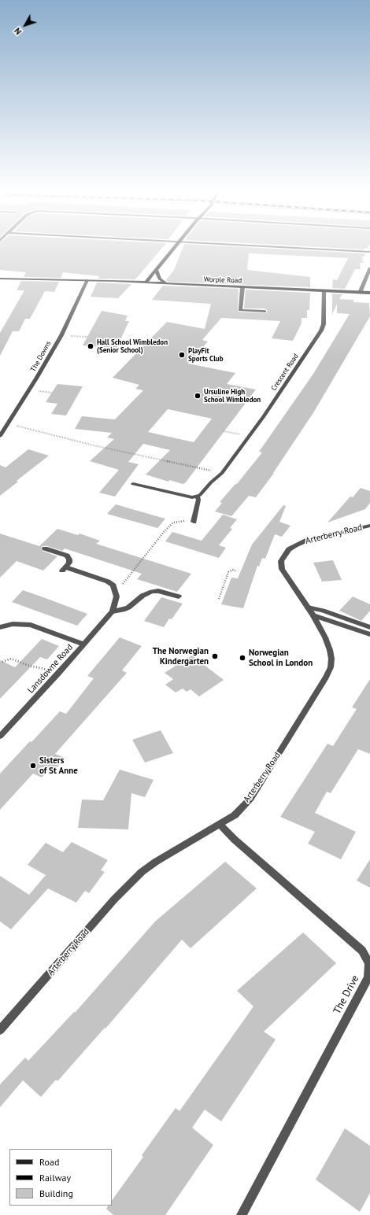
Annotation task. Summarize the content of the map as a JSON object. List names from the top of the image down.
{
  "streets": {
    "main road": ["Worple Road"],
    "street": [
      "The Downs",
      "Crescent Road",
      "Arterberry Road",
      "Lansdowne Road",
      "The Drive"
    ]
  },
  "crossings": [
    ["Worple Road", "The Downs"],
    ["Worple Road", "Crescent Road"],
    ["Arterberry Road", "The Drive"]
  ],
  "places": [
    "Hall School Wimbledon (Senior School)",
    "PlayFit Sports Club",
    "Ursuline High School Wimbledon",
    "The Norwegian Kindergarten",
    "Norwegian School in London",
    "Sisters of St Anne"
  ],
  "legend": ["Road", "Railway", "Building"],
  "north": "bottom left"
}
